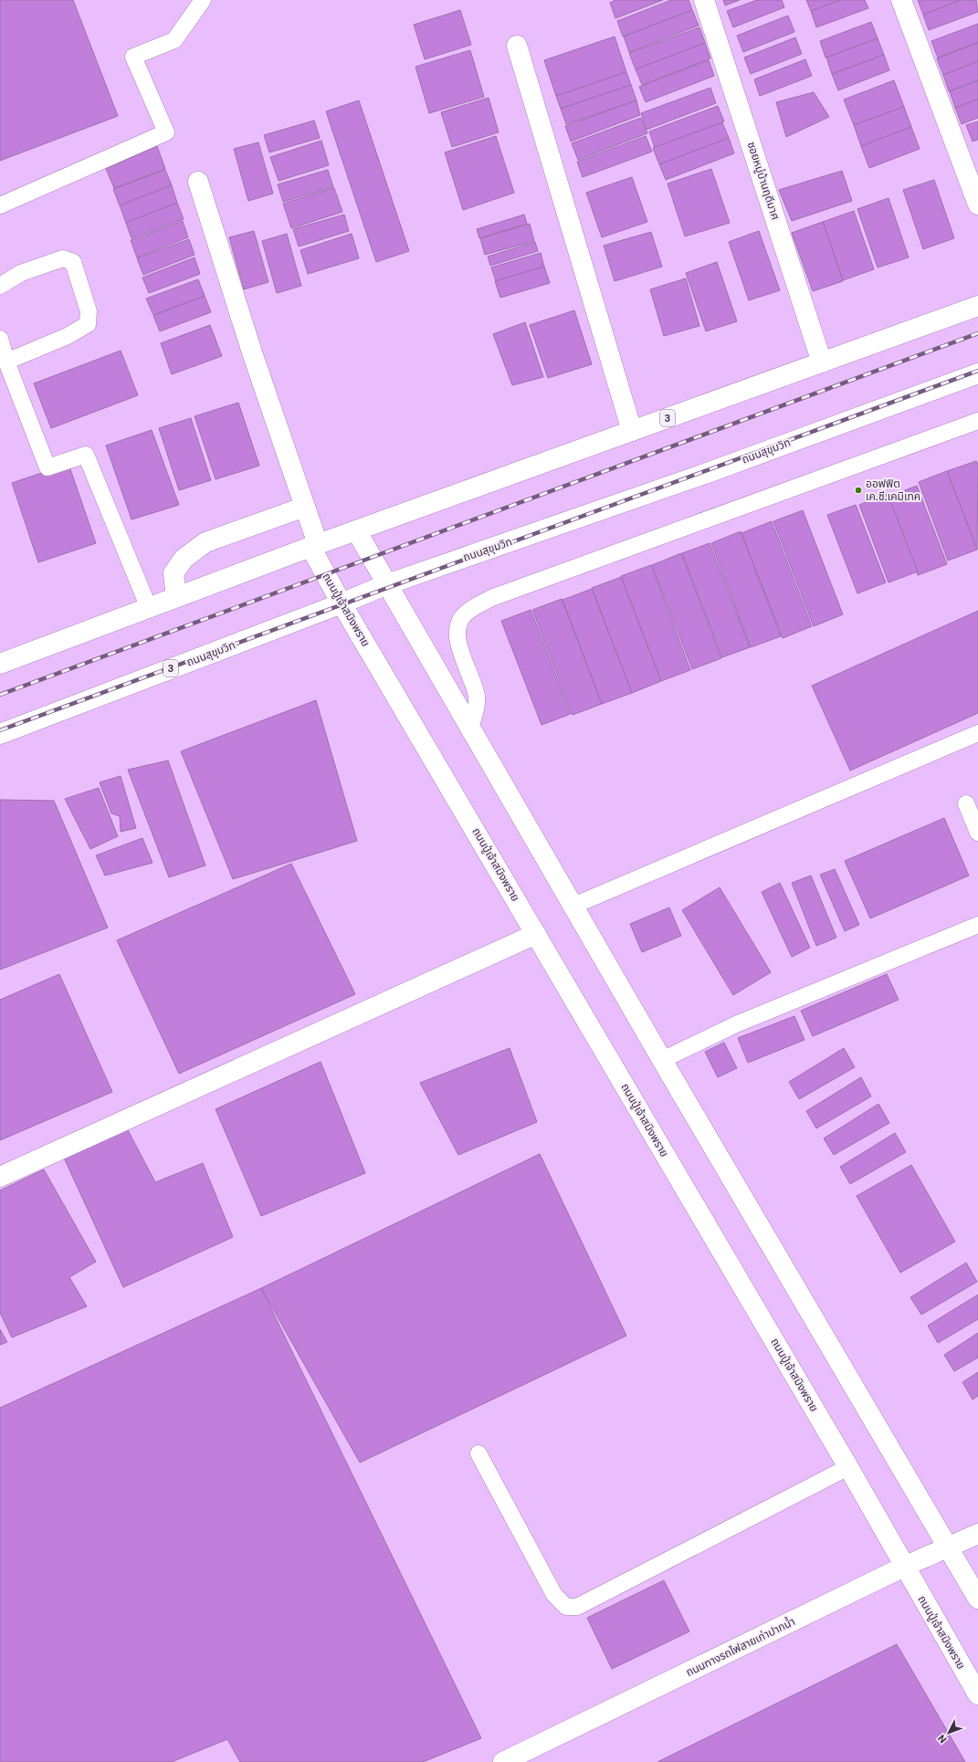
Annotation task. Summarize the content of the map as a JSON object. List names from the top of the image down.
{
  "streets": {
    "main road": [
      "ซอยหมู่บ้านฤดีมาศ",
      "3",
      "ถนนสุขุมวิท",
      "ถนนปู่เจ้าสมิงพราย",
      "ถนนทางรถไฟสายเก่าปากน้ำ"
    ]
  },
  "crossings": [
    ["ซอยหมู่บ้านฤดีมาศ", "3"],
    ["3", "ถนนปู่เจ้าสมิงพราย"],
    ["ถนนสุขุมวิท", "ถนนปู่เจ้าสมิงพราย"],
    ["ถนนปู่เจ้าสมิงพราย", "ถนนทางรถไฟสายเก่าปากน้ำ"]
  ],
  "places": ["ออฟฟิต เค.ซี.เคมิเทค"],
  "north": "bottom left"
}
